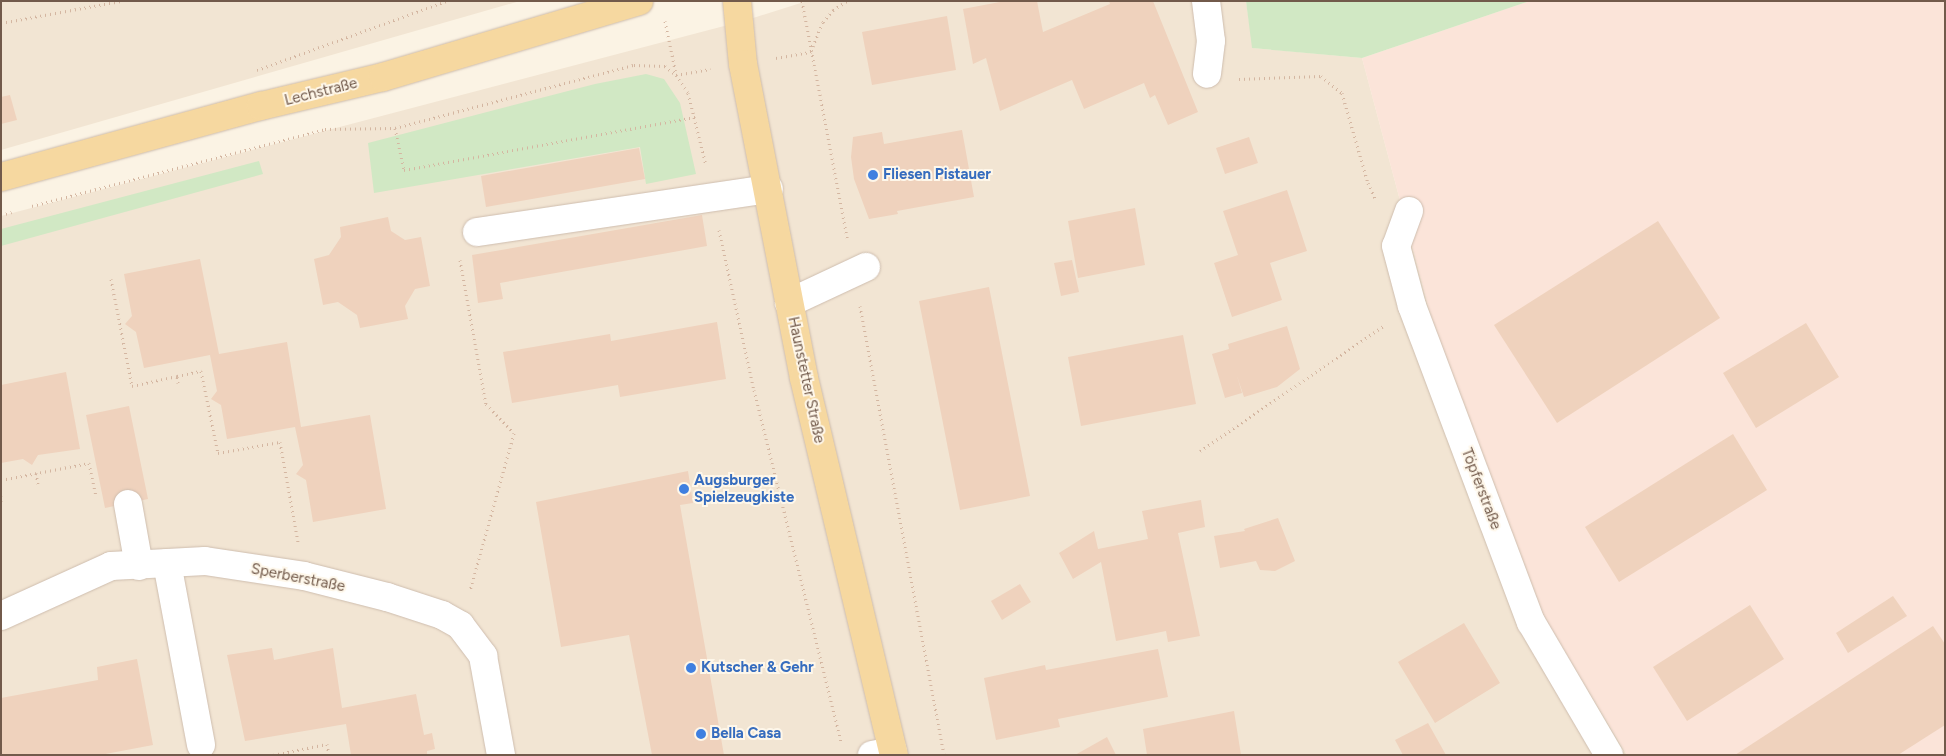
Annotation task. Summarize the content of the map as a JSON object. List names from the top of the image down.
{
  "streets": {
    "main road": ["Lechstraße", "Haunstetter Straße"],
    "street": ["Töpferstraße", "Sperberstraße"]
  },
  "places": [
    "Fliesen Pistauer",
    "Augsburger Spielzeugkiste",
    "Kutscher & Gehr",
    "Bella Casa"
  ]
}
